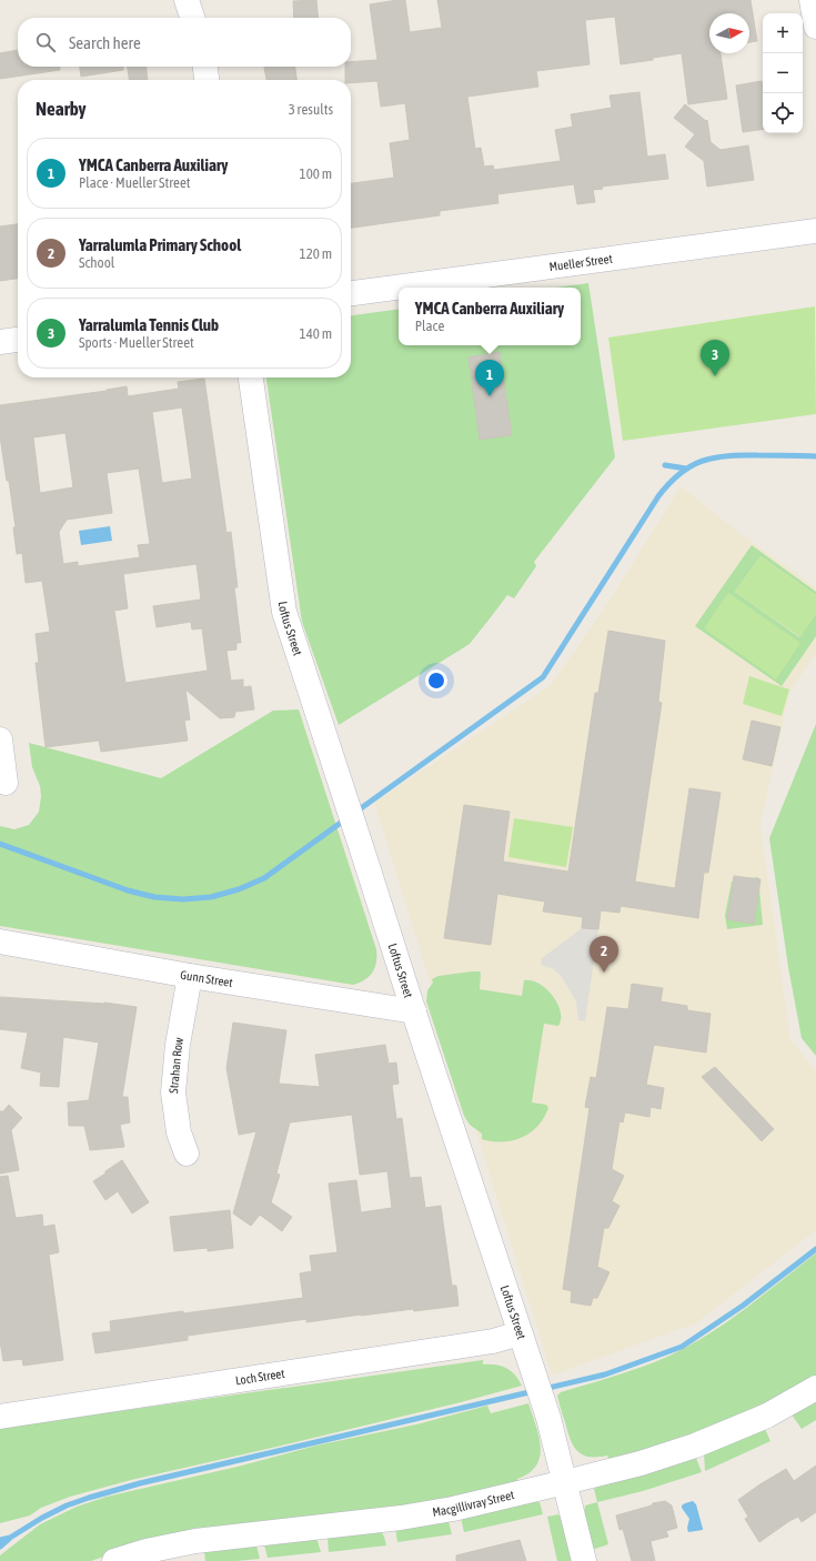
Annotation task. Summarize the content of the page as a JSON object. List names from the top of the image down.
{
  "streets": {
    "street": [
      "Mueller Street",
      "Loftus Street",
      "Gunn Street",
      "Strahan Row",
      "Loch Street",
      "Macgillivray Street"
    ]
  },
  "crossings": [
    ["Loftus Street", "Gunn Street"],
    ["Loftus Street", "Loch Street"],
    ["Loftus Street", "Macgillivray Street"],
    ["Gunn Street", "Strahan Row"]
  ],
  "north": "right",
  "page": {
    "map_buttons": ["+", "−"],
    "search": "Search here",
    "heading": ["Nearby", "3 results"],
    "list": [
      {
        "mark": "1",
        "name": "YMCA Canberra Auxiliary",
        "note": "Place · Mueller Street",
        "value": "100 m"
      },
      {
        "mark": "2",
        "name": "Yarralumla Primary School",
        "note": "School",
        "value": "120 m"
      },
      {
        "mark": "3",
        "name": "Yarralumla Tennis Club",
        "note": "Sports · Mueller Street",
        "value": "140 m"
      }
    ],
    "popup": ["YMCA Canberra Auxiliary", "Place"],
    "pins": ["3", "1", "2"]
  }
}
